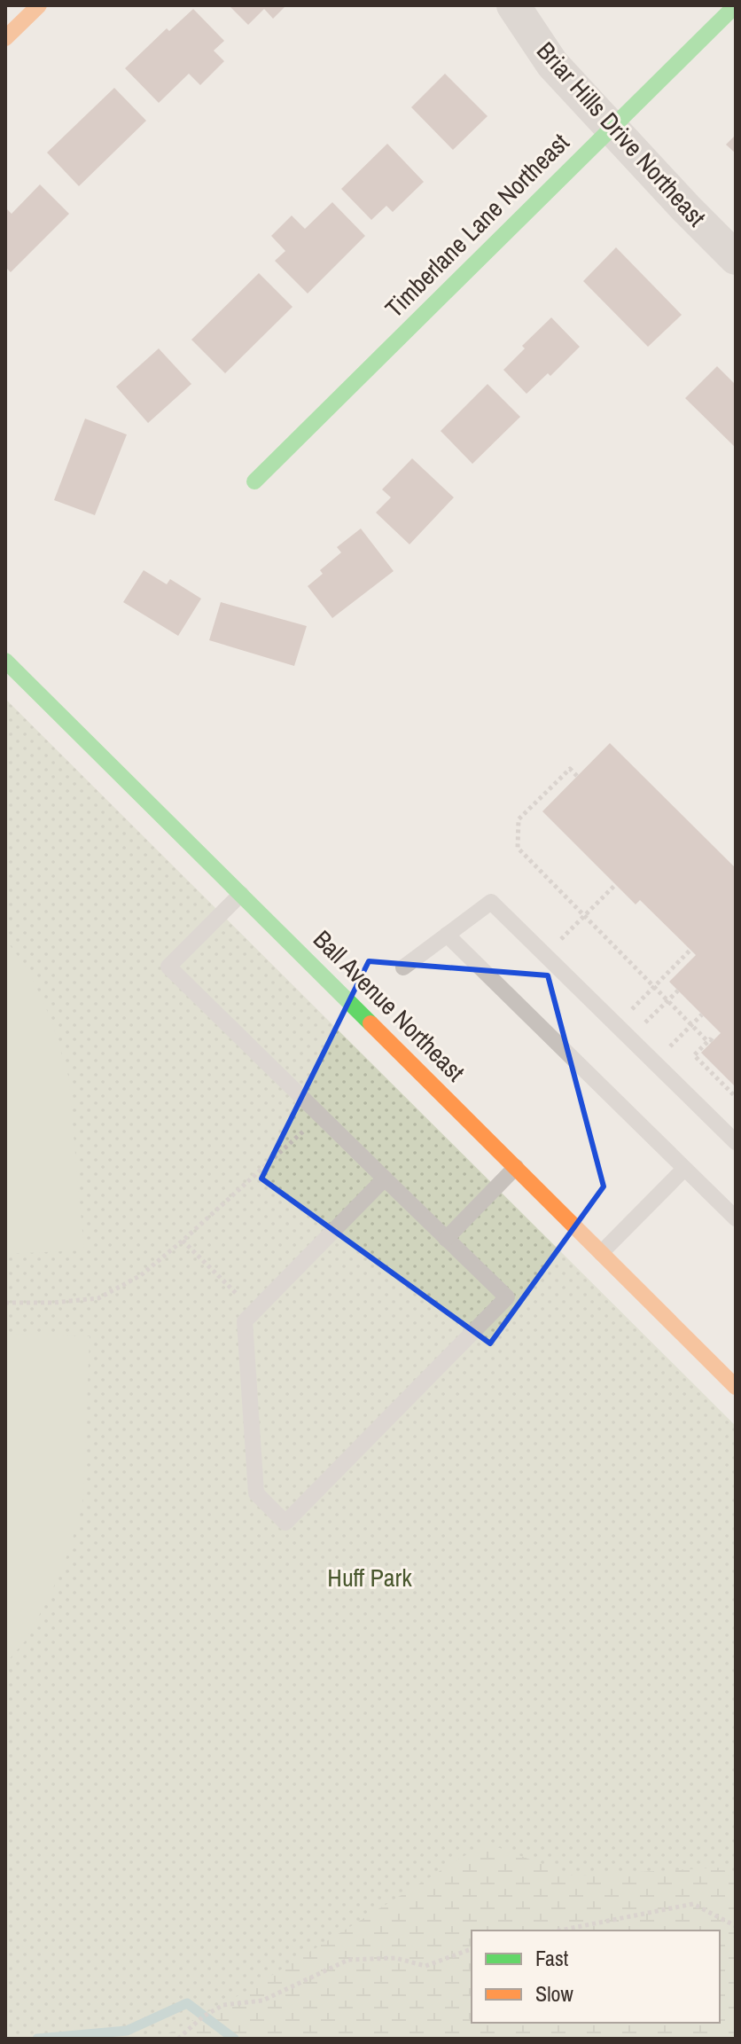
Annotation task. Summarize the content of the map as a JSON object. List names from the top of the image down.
{
  "streets": {
    "street": ["Briar Hills Drive Northeast", "Timberlane Lane Northeast", "Ball Avenue Northeast"]
  },
  "crossings": [
    ["Briar Hills Drive Northeast", "Timberlane Lane Northeast"]
  ],
  "parks": ["Huff Park"],
  "legend": ["Fast", "Slow"]
}
